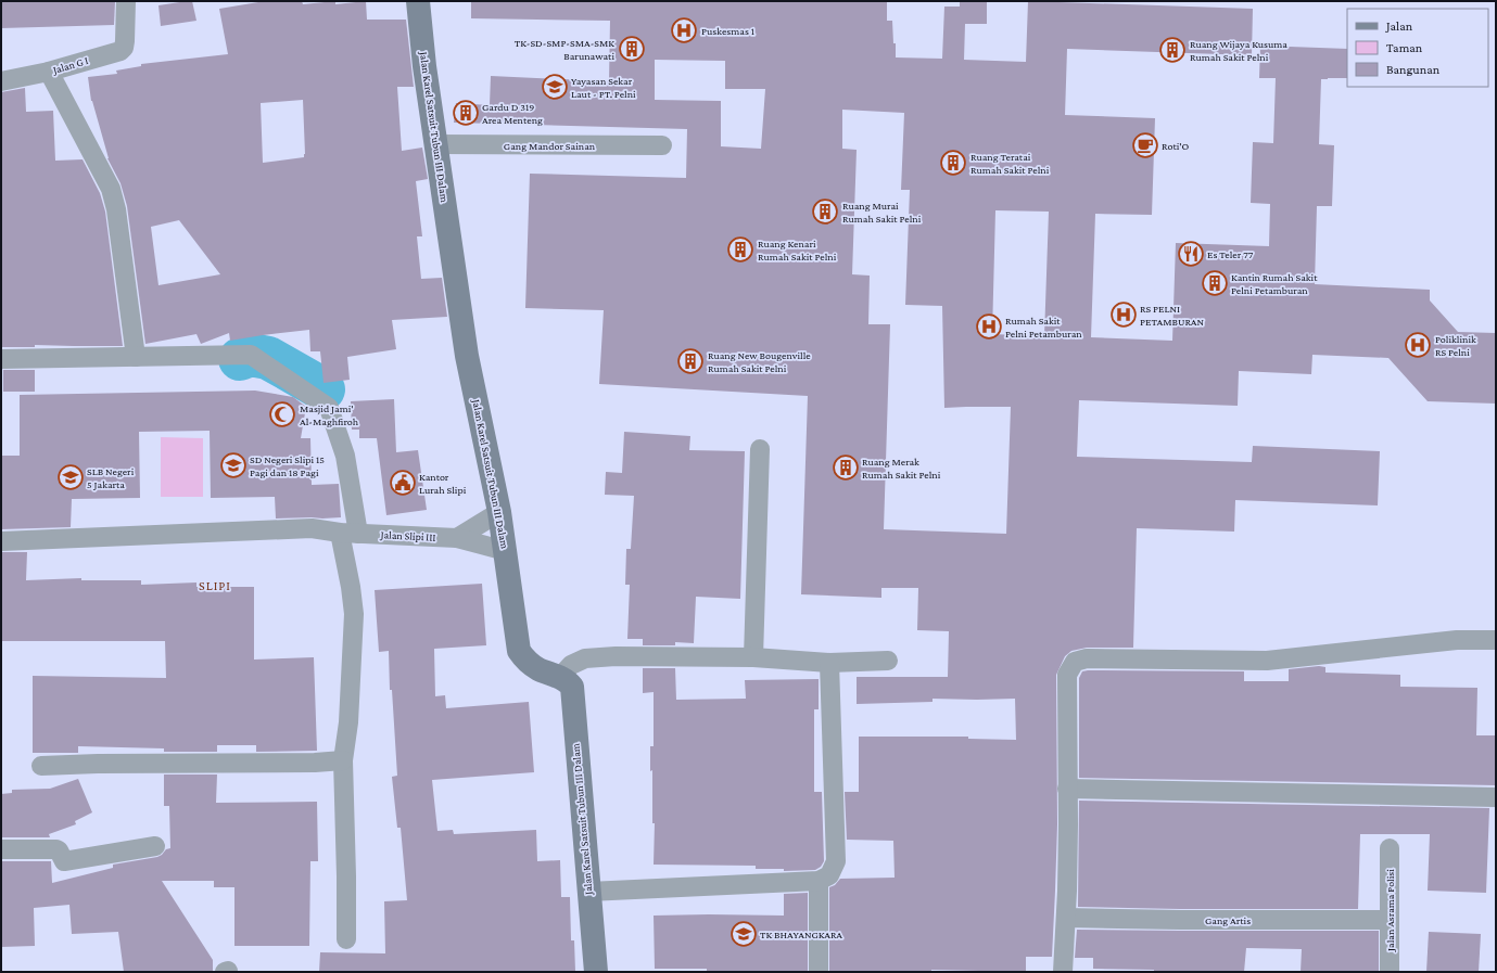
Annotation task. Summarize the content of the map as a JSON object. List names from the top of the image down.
{
  "streets": {
    "street": [
      "Jalan G I",
      "Jalan Karel Satsuit Tubun III Dalam",
      "Gang Mandor Sainan",
      "Jalan Slipi III",
      "Jalan Asrama Polisi",
      "Gang Artis"
    ]
  },
  "crossings": [
    ["Jalan Karel Satsuit Tubun III Dalam", "Gang Mandor Sainan"],
    ["Jalan Karel Satsuit Tubun III Dalam", "Jalan Slipi III"],
    ["Jalan Asrama Polisi", "Gang Artis"]
  ],
  "districts": ["SLIPI"],
  "places": {
    "hospital": [
      "Puskesmas 1",
      "RS PELNI PETAMBURAN",
      "Rumah Sakit Pelni Petamburan",
      "Poliklinik RS Pelni"
    ],
    "building": [
      "TK-SD-SMP-SMA-SMK Barunawati",
      "Ruang Wijaya Kusuma Rumah Sakit Pelni",
      "Gardu D 319 Area Menteng",
      "Ruang Teratai Rumah Sakit Pelni",
      "Ruang Murai Rumah Sakit Pelni",
      "Ruang Kenari Rumah Sakit Pelni",
      "Kantin Rumah Sakit Pelni Petamburan",
      "Ruang New Bougenville Rumah Sakit Pelni",
      "Ruang Merak Rumah Sakit Pelni"
    ],
    "school or university": [
      "Yayasan Sekar Laut - PT. Pelni",
      "SD Negeri Slipi 15 Pagi dan 18 Pagi",
      "SLB Negeri 5 Jakarta",
      "TK BHAYANGKARA"
    ],
    "cafe": ["Roti'O"],
    "restaurant": ["Es Teler 77"],
    "mosque": ["Masjid Jami' Al-Maghfiroh"],
    "public building": ["Kantor Lurah Slipi"]
  },
  "legend": ["Jalan", "Taman", "Bangunan"]
}
